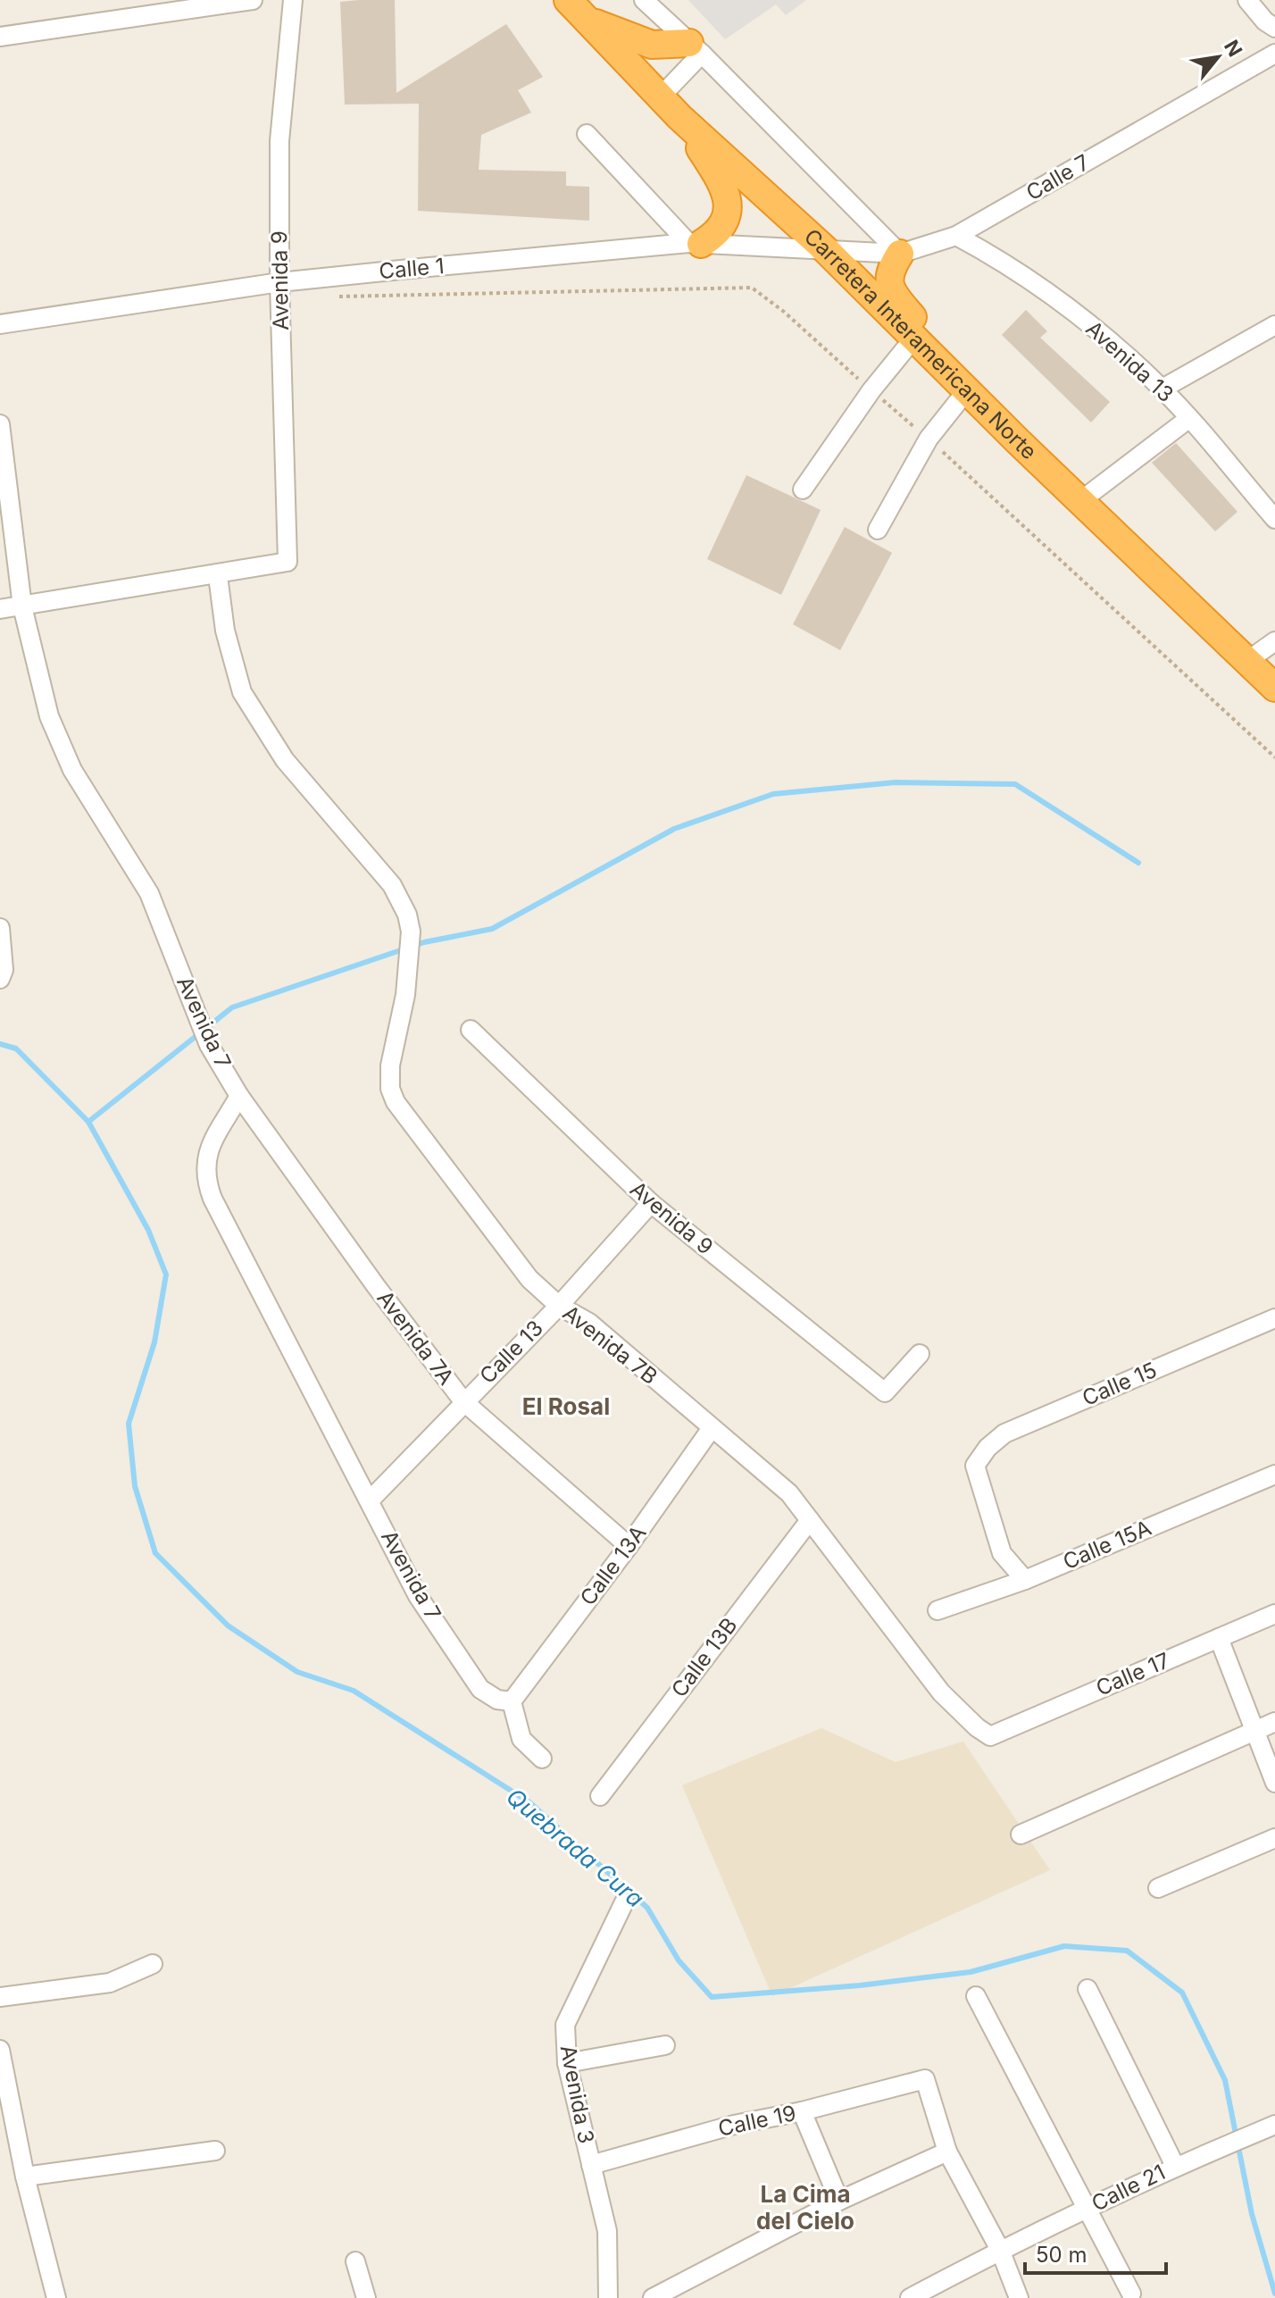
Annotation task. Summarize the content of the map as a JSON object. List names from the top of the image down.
{
  "streets": {
    "highway": ["Carretera Interamericana Norte"],
    "street": [
      "Calle 7",
      "Calle 1",
      "Avenida 9",
      "Avenida 13",
      "Avenida 7",
      "Avenida 7A",
      "Avenida 7B",
      "Calle 13",
      "Calle 15",
      "Calle 15A",
      "Calle 13A",
      "Calle 13B",
      "Calle 17",
      "Avenida 3",
      "Calle 19",
      "Calle 21"
    ]
  },
  "crossings": [
    ["Calle 7", "Calle 1"],
    ["Calle 7", "Carretera Interamericana Norte"],
    ["Calle 7", "Avenida 13"],
    ["Calle 1", "Avenida 9"],
    ["Calle 1", "Carretera Interamericana Norte"],
    ["Avenida 9", "Avenida 7B"],
    ["Avenida 9", "Calle 13"],
    ["Avenida 7", "Avenida 7A"],
    ["Avenida 7", "Calle 13"],
    ["Avenida 7", "Calle 13A"],
    ["Avenida 7A", "Calle 13"],
    ["Avenida 7A", "Calle 13A"],
    ["Avenida 7B", "Calle 13"],
    ["Avenida 7B", "Calle 13A"],
    ["Avenida 7B", "Calle 13B"],
    ["Avenida 7B", "Calle 17"],
    ["Calle 15", "Calle 15A"],
    ["Avenida 3", "Calle 19"]
  ],
  "districts": ["El Rosal", "La Cima del Cielo"],
  "water": ["Quebrada Cura"],
  "scale_bar": "50 m",
  "north": "top right"
}
